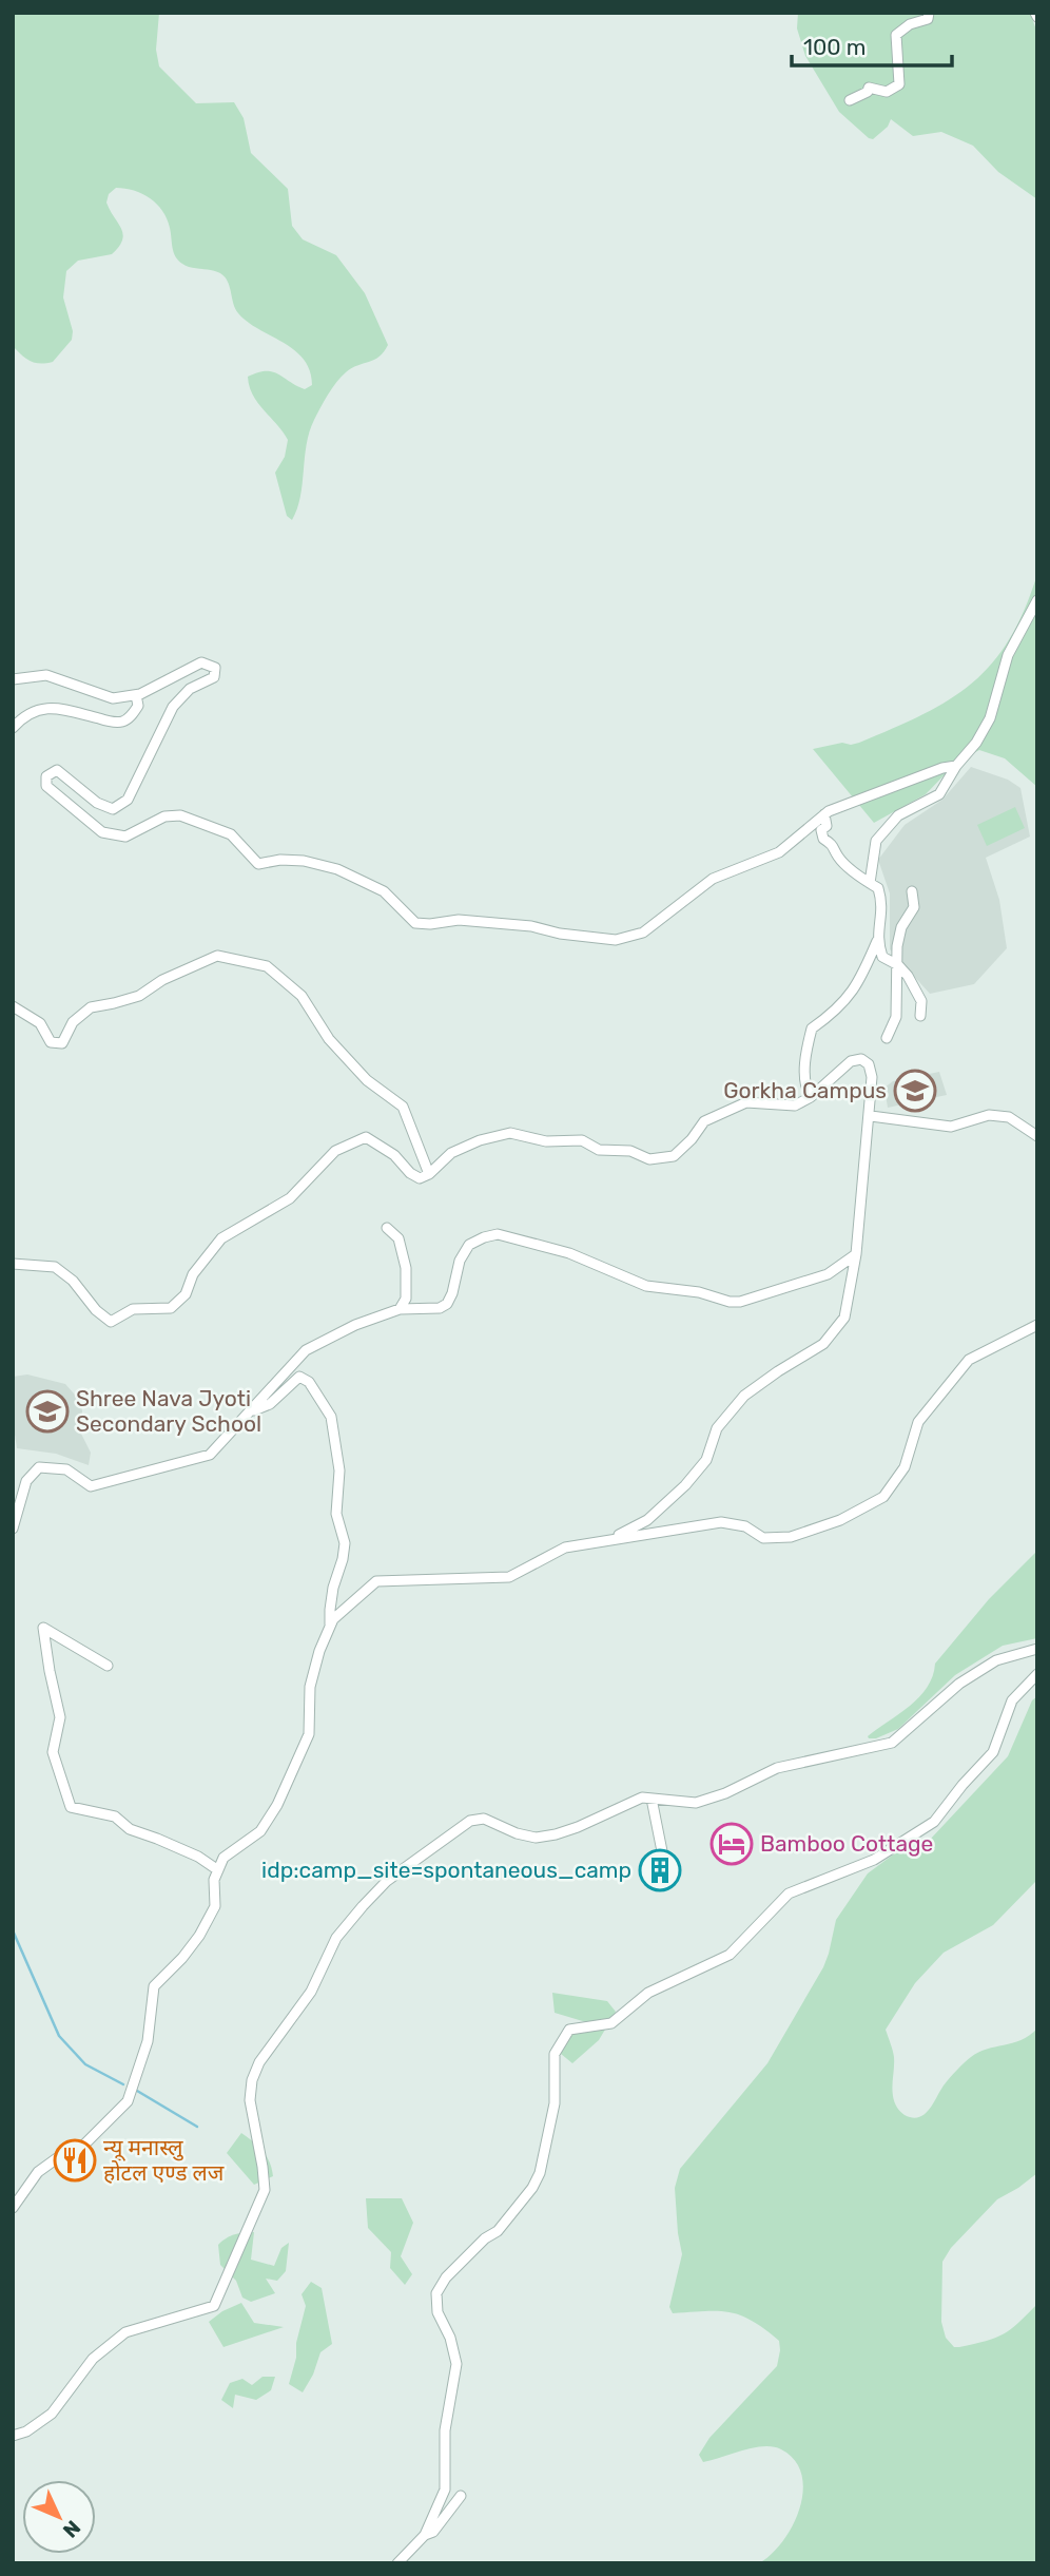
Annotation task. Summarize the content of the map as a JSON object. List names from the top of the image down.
{
  "places": {
    "school or university": ["Gorkha Campus", "Shree Nava Jyoti Secondary School"],
    "hotel": ["Bamboo Cottage"],
    "building": ["idp:camp_site=spontaneous_camp"],
    "restaurant": ["न्यू मनास्लु होटल एण्ड लज"]
  },
  "scale_bar": "100 m",
  "north": "bottom right"
}
